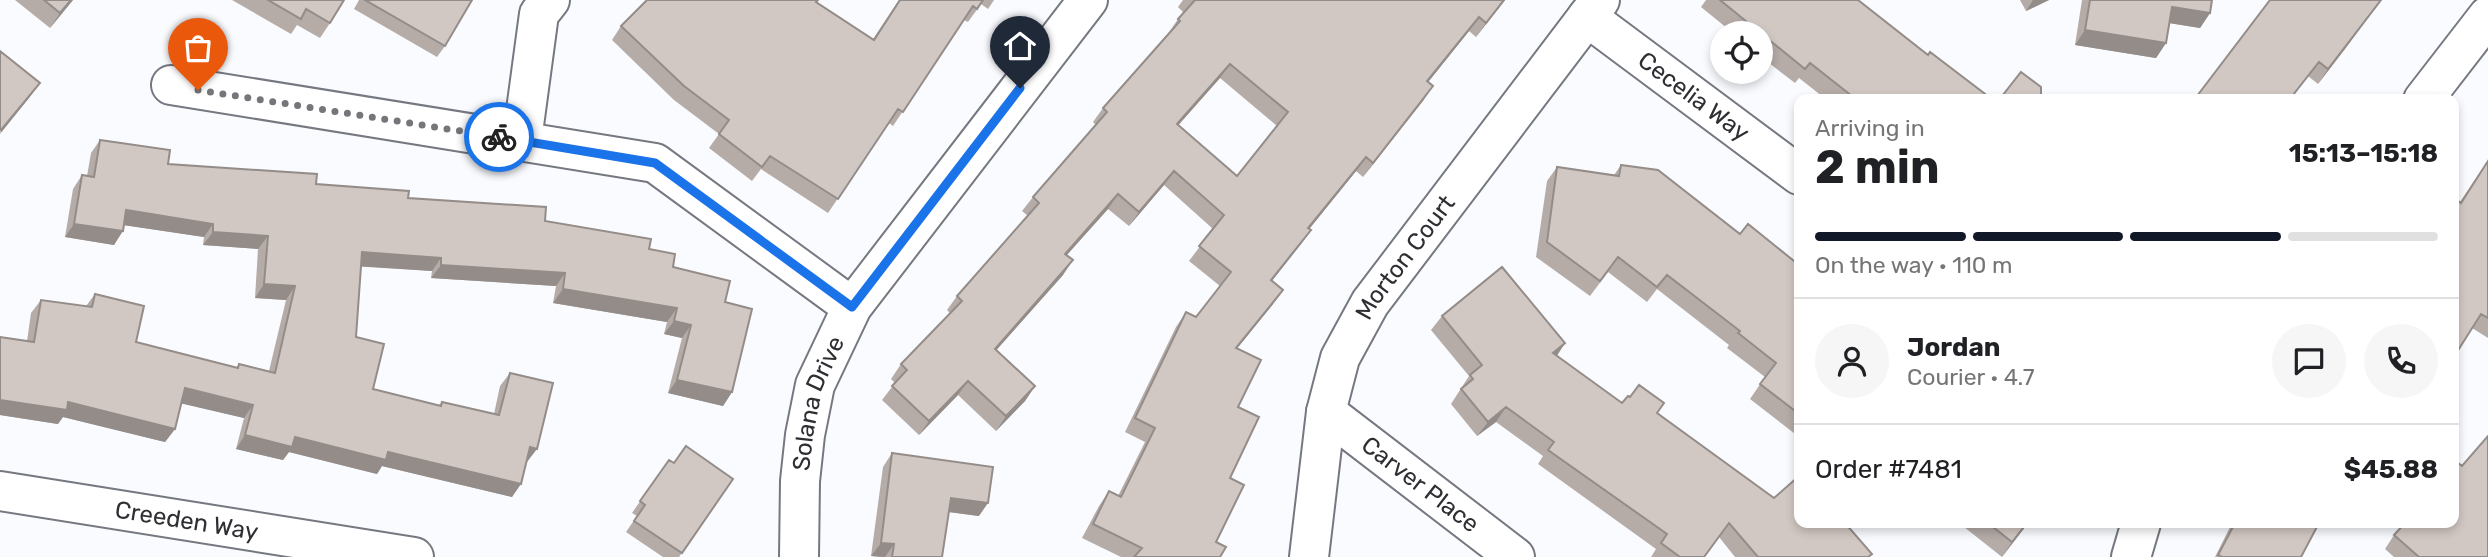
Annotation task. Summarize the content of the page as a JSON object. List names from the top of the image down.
{
  "streets": {
    "street": [
      "Cecelia Way",
      "Morton Court",
      "Solana Drive",
      "Carver Place",
      "Creeden Way"
    ]
  },
  "crossings": [
    ["Cecelia Way", "Morton Court"],
    ["Morton Court", "Carver Place"]
  ],
  "page": {
    "heading": ["2 min", "Arriving in", "15:13–15:18"],
    "panel": [
      "Jordan",
      "Courier · 4.7",
      "Order #7481",
      "$45.88"
    ],
    "bar": "On the way · 110 m"
  }
}
